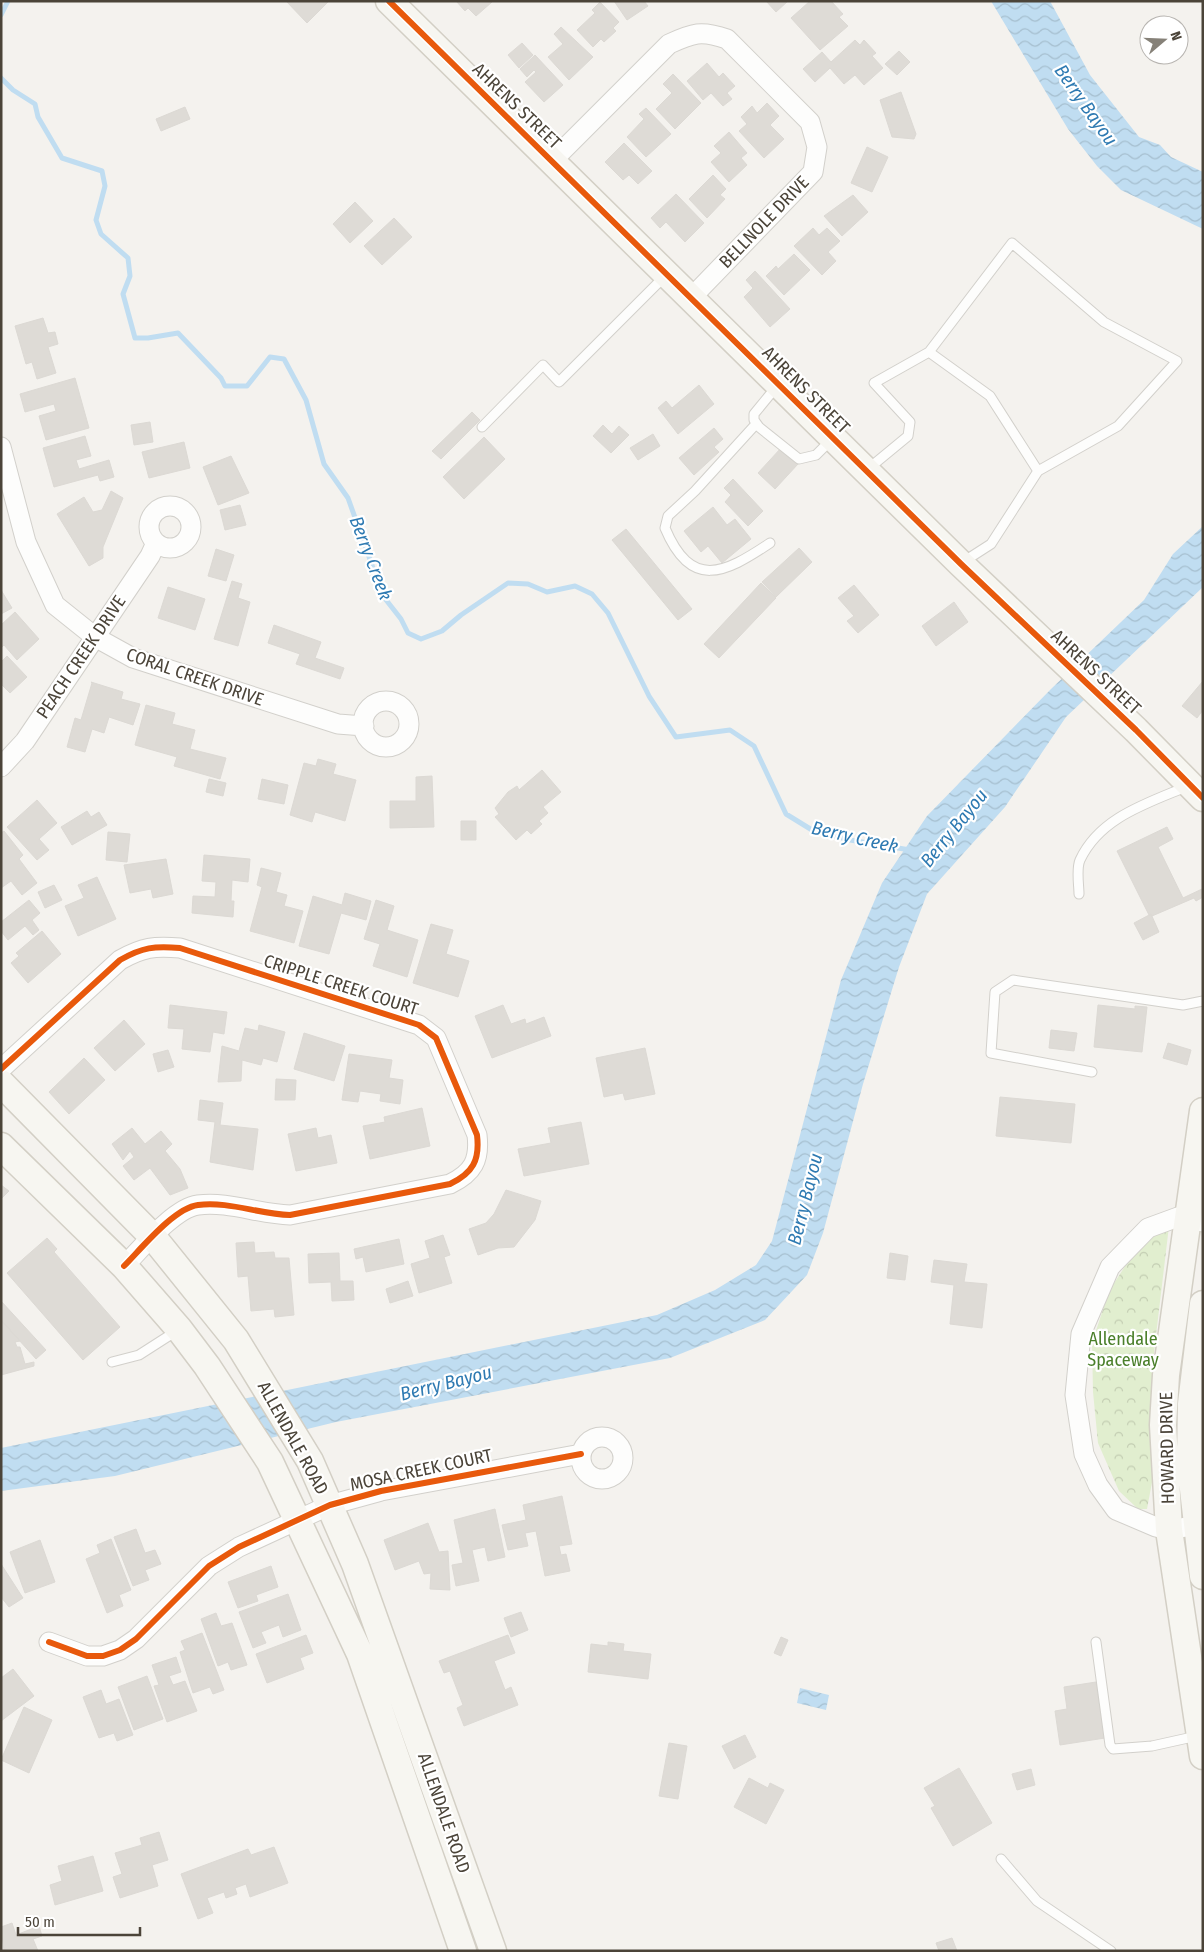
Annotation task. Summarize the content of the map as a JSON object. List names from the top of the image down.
{
  "streets": {
    "main road": ["AHRENS STREET", "ALLENDALE ROAD", "HOWARD DRIVE"],
    "street": [
      "BELLNOLE DRIVE",
      "PEACH CREEK DRIVE",
      "CORAL CREEK DRIVE",
      "CRIPPLE CREEK COURT",
      "MOSA CREEK COURT"
    ]
  },
  "crossings": [
    ["AHRENS STREET", "BELLNOLE DRIVE"],
    ["PEACH CREEK DRIVE", "CORAL CREEK DRIVE"],
    ["CRIPPLE CREEK COURT", "ALLENDALE ROAD"],
    ["ALLENDALE ROAD", "MOSA CREEK COURT"]
  ],
  "water": ["Berry Bayou", "Berry Creek"],
  "parks": ["Allendale Spaceway"],
  "scale_bar": "50 m",
  "north": "right"
}
